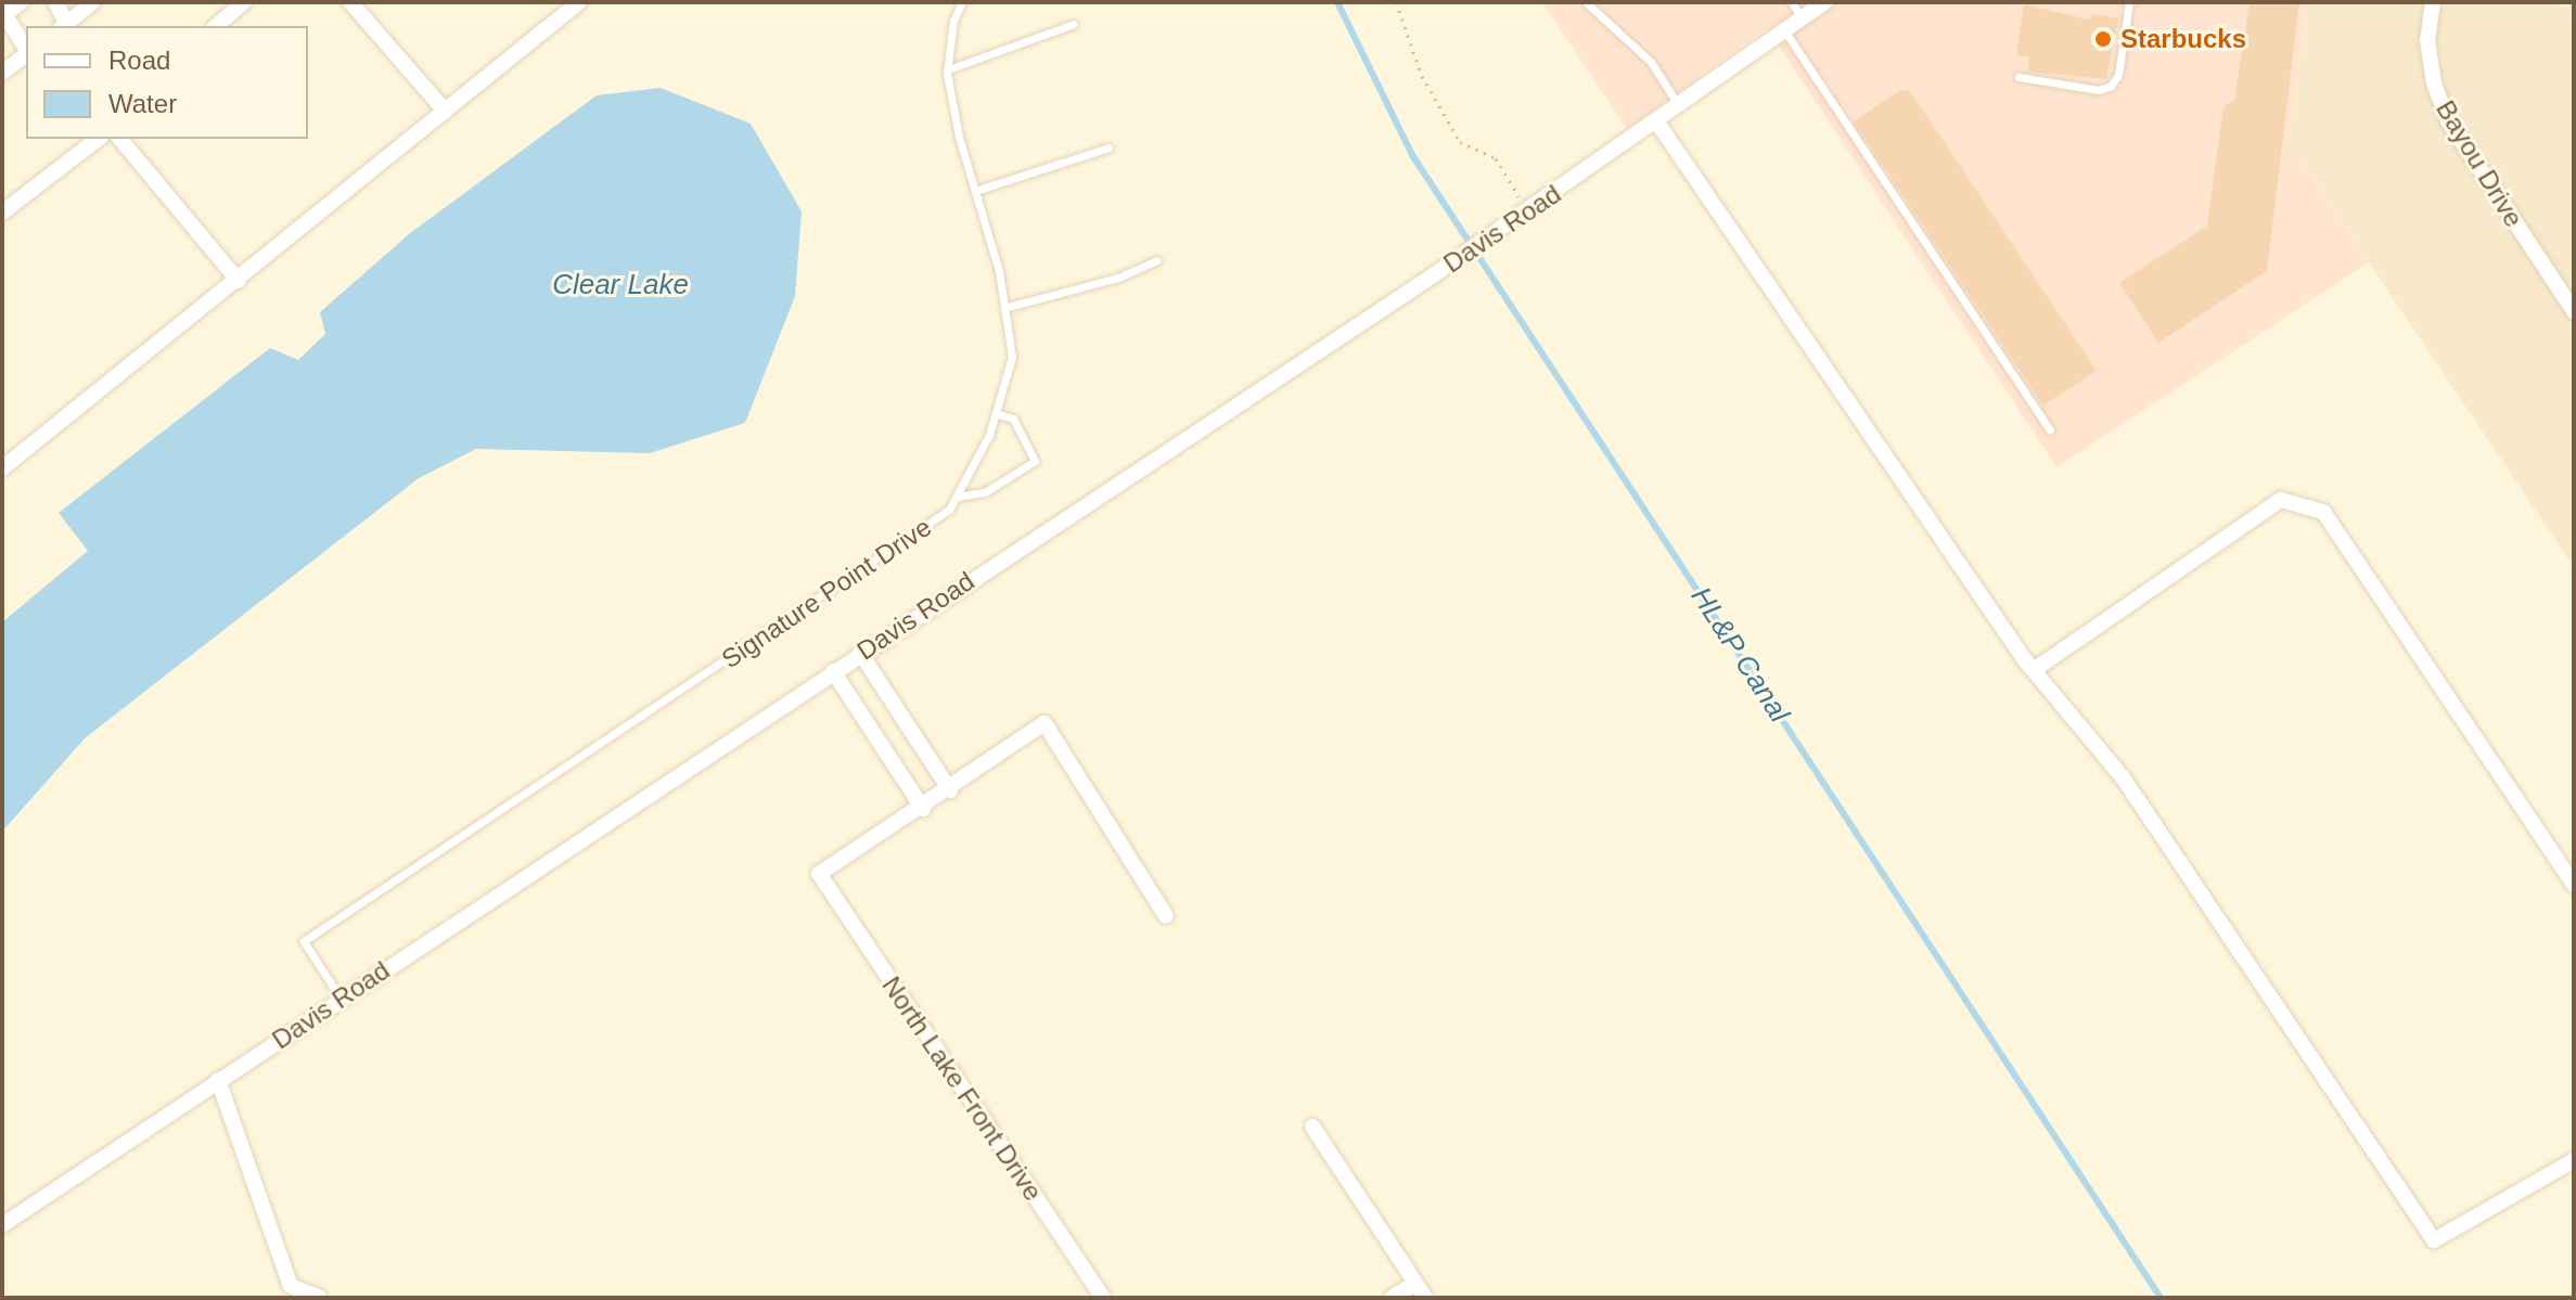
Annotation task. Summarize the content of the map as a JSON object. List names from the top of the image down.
{
  "streets": {
    "street": ["Bayou Drive", "Davis Road", "North Lake Front Drive"],
    "lane": ["Signature Point Drive"]
  },
  "crossings": [
    ["Davis Road", "Signature Point Drive"]
  ],
  "water": ["Clear Lake", "HL&P Canal"],
  "places": ["Starbucks"],
  "legend": ["Road", "Water"]
}
